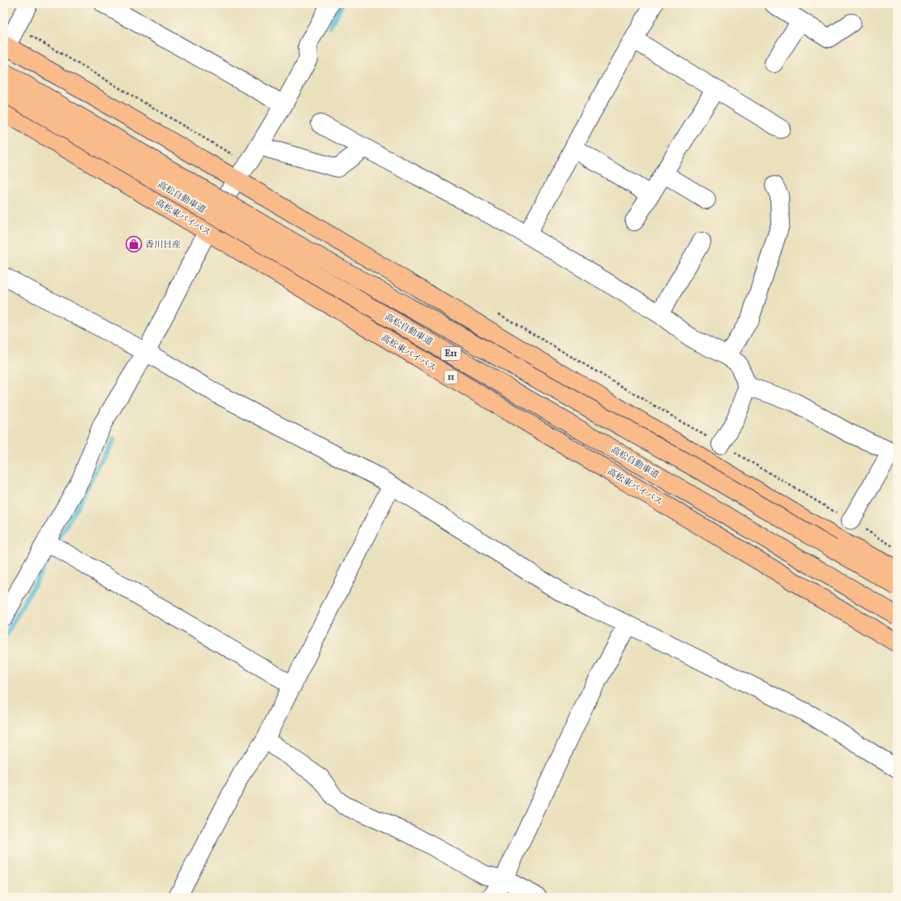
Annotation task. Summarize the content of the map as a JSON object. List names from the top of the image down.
{
  "streets": {
    "highway": [
      "高松自動車道",
      "高松東バイパス",
      "E11",
      "11"
    ]
  },
  "places": {
    "shop": ["香川日産"]
  }
}
